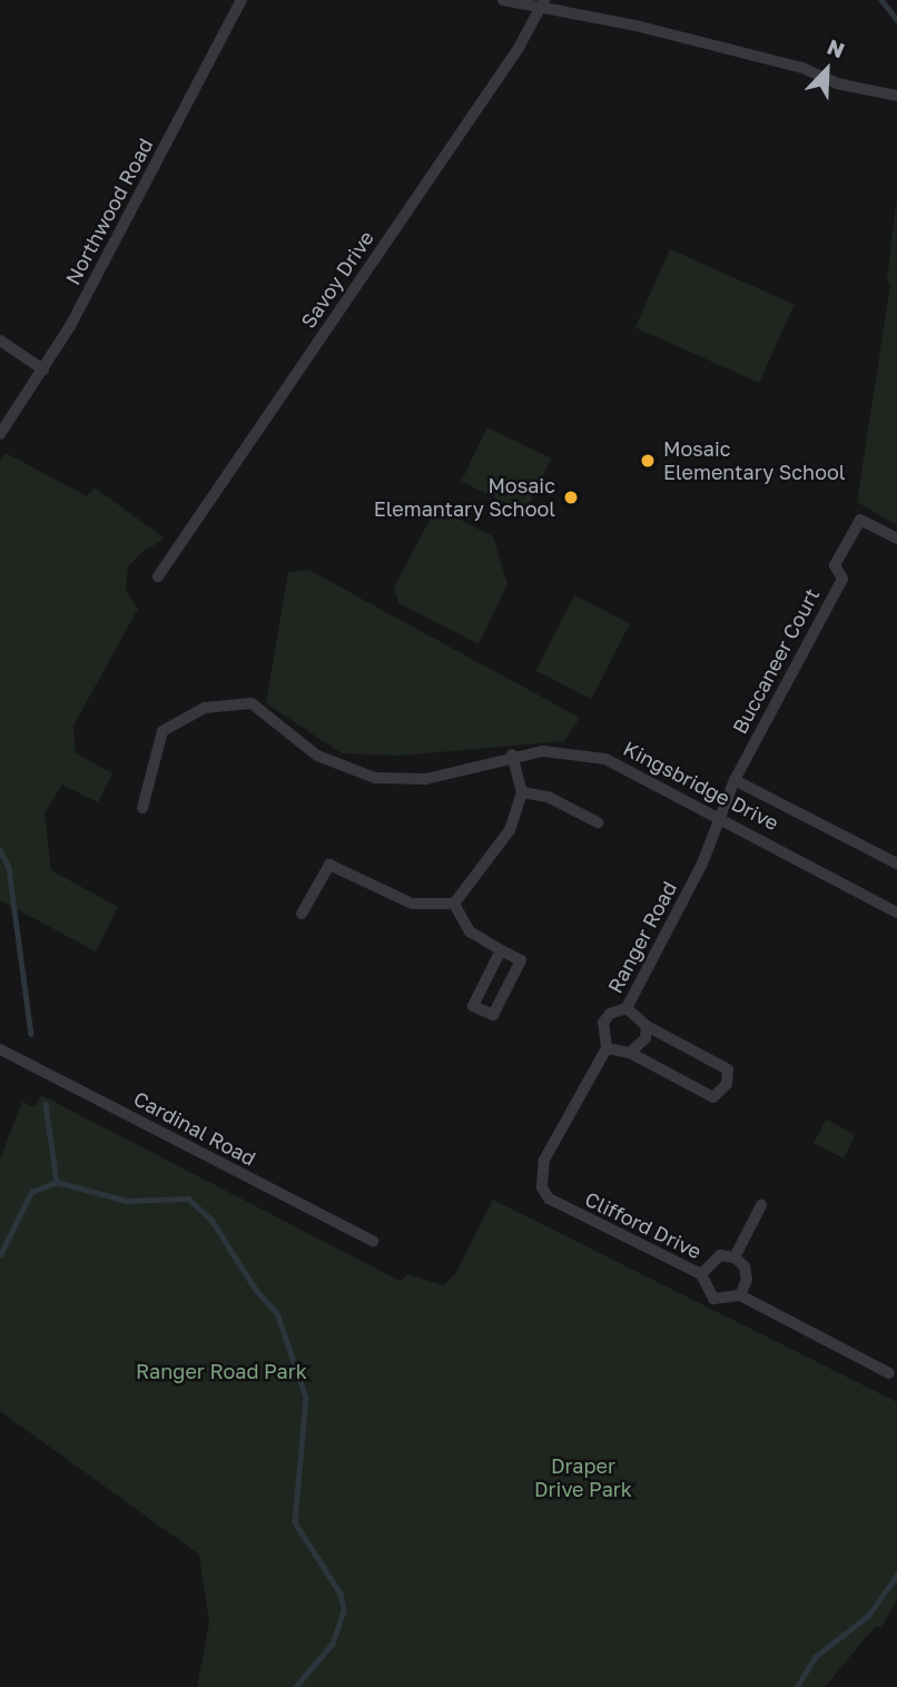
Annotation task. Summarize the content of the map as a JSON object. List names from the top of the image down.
{
  "streets": {
    "street": [
      "Northwood Road",
      "Savoy Drive",
      "Buccaneer Court",
      "Kingsbridge Drive",
      "Ranger Road",
      "Cardinal Road",
      "Clifford Drive"
    ]
  },
  "crossings": [
    ["Buccaneer Court", "Kingsbridge Drive"],
    ["Buccaneer Court", "Ranger Road"],
    ["Kingsbridge Drive", "Ranger Road"],
    ["Ranger Road", "Clifford Drive"]
  ],
  "parks": ["Ranger Road Park", "Draper Drive Park"],
  "places": ["Mosaic Elementary School", "Mosaic Elemantary School"],
  "north": "top right"
}
